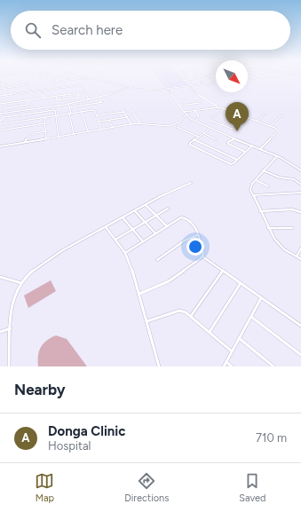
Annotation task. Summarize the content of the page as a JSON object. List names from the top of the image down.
{
  "north": "bottom right",
  "page": {
    "search": "Search here",
    "pins": "A",
    "heading": "Nearby",
    "list": [
      {
        "mark": "A",
        "name": "Donga Clinic",
        "note": "Hospital",
        "value": "710 m"
      }
    ],
    "nav": ["Map", "Directions", "Saved"]
  }
}
